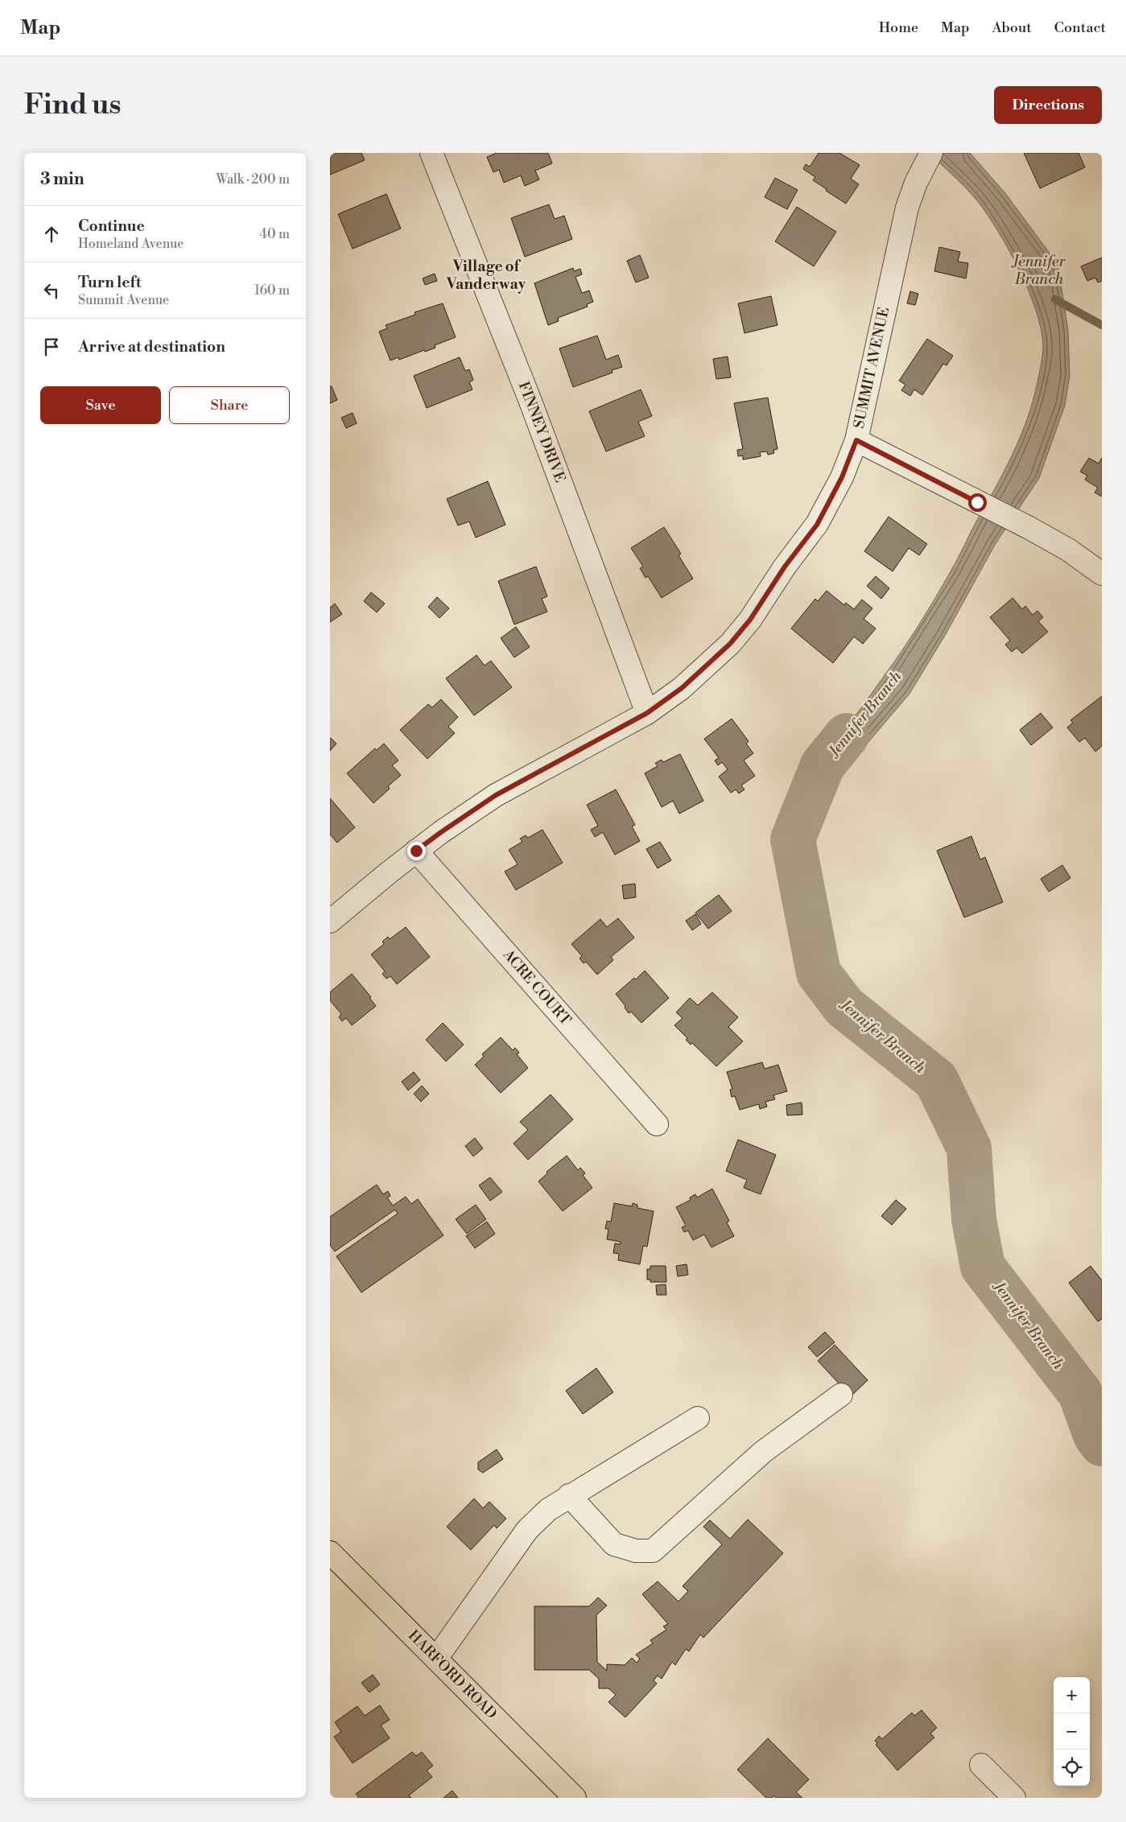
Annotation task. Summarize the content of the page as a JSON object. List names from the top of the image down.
{
  "streets": {
    "main road": ["HARFORD ROAD"],
    "street": ["SUMMIT AVENUE", "FINNEY DRIVE", "ACRE COURT"]
  },
  "crossings": [
    ["SUMMIT AVENUE", "FINNEY DRIVE"],
    ["SUMMIT AVENUE", "ACRE COURT"]
  ],
  "districts": ["Village of Vanderway"],
  "water": ["Jennifer Branch"],
  "page": {
    "header": "Map",
    "nav": [
      "Home",
      "Map",
      "About",
      "Contact"
    ],
    "buttons": [
      "Directions",
      ["Save", "Share"]
    ],
    "title": "Find us",
    "heading": ["3 min", "Walk · 200 m"],
    "list": [
      ["Continue", "Homeland Avenue", "40 m"],
      ["Turn left", "Summit Avenue", "160 m"],
      "Arrive at destination"
    ],
    "map_buttons": ["+", "−"]
  }
}
